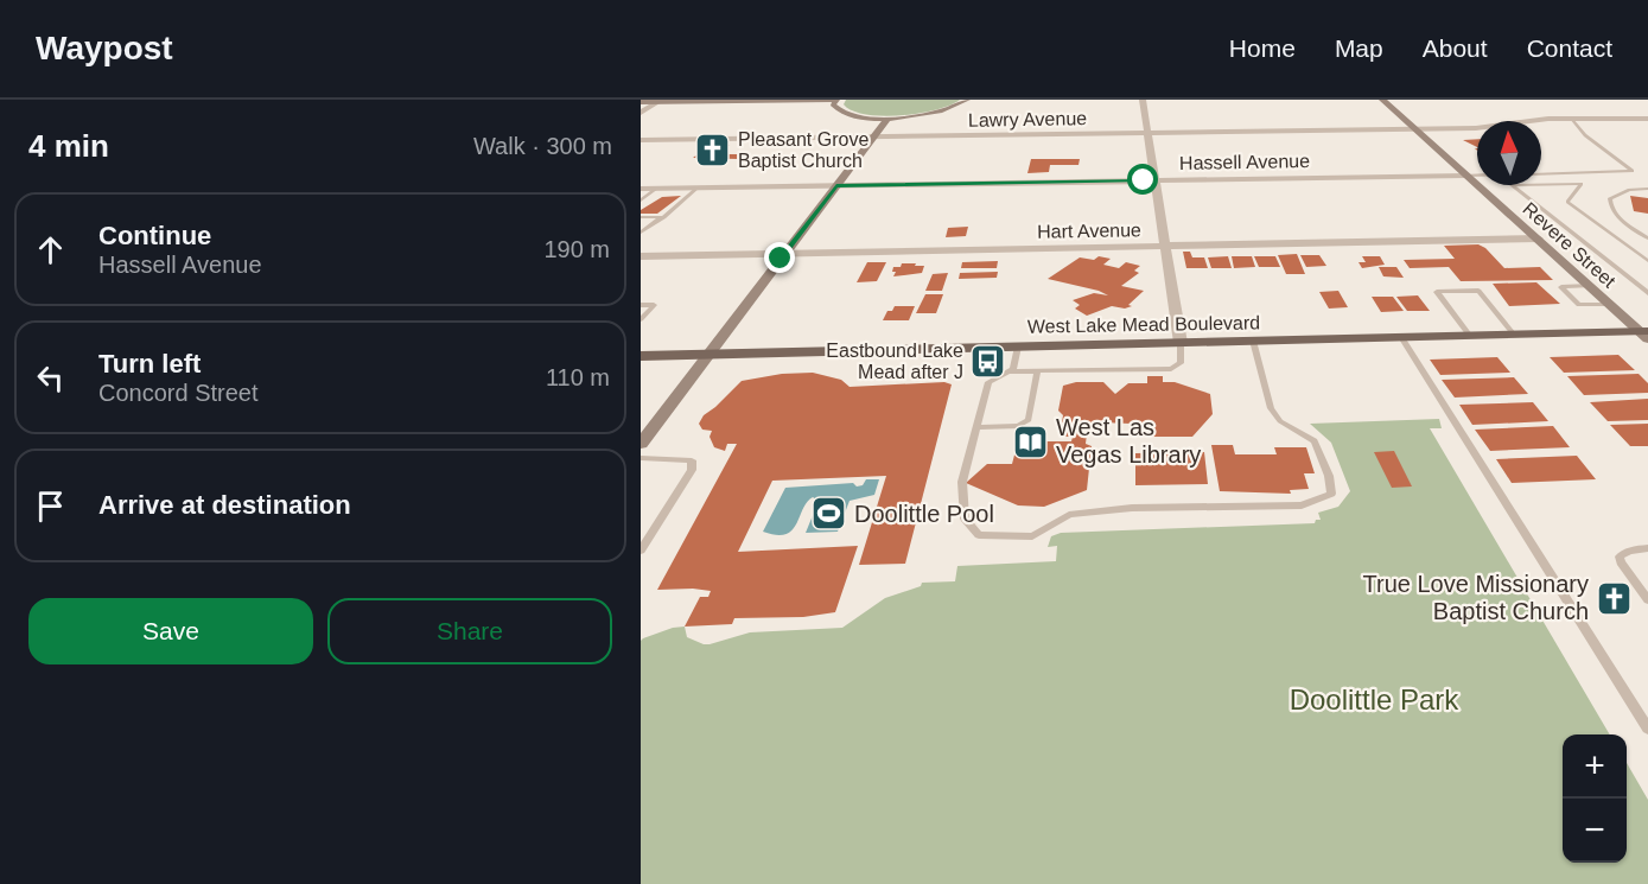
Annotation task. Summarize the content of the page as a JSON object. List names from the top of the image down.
{
  "streets": {
    "main road": ["West Lake Mead Boulevard"],
    "street": [
      "Lawry Avenue",
      "Hassell Avenue",
      "Hart Avenue",
      "Revere Street"
    ]
  },
  "crossings": [
    ["Lawry Avenue", "Revere Street"],
    ["Hassell Avenue", "Revere Street"],
    ["Hart Avenue", "Revere Street"],
    ["Revere Street", "West Lake Mead Boulevard"]
  ],
  "parks": ["Doolittle Park"],
  "places": {
    "church": ["Pleasant Grove Baptist Church", "True Love Missionary Baptist Church"],
    "bus stop": ["Eastbound Lake Mead after J"],
    "library": ["West Las Vegas Library"],
    "sports": ["Doolittle Pool"]
  },
  "north": "top",
  "page": {
    "header": "Waypost",
    "nav": [
      "Home",
      "Map",
      "About",
      "Contact"
    ],
    "heading": ["4 min", "Walk · 300 m"],
    "list": [
      ["Continue", "Hassell Avenue", "190 m"],
      ["Turn left", "Concord Street", "110 m"],
      "Arrive at destination"
    ],
    "buttons": ["Save", "Share"],
    "map_buttons": ["+", "−"]
  }
}
